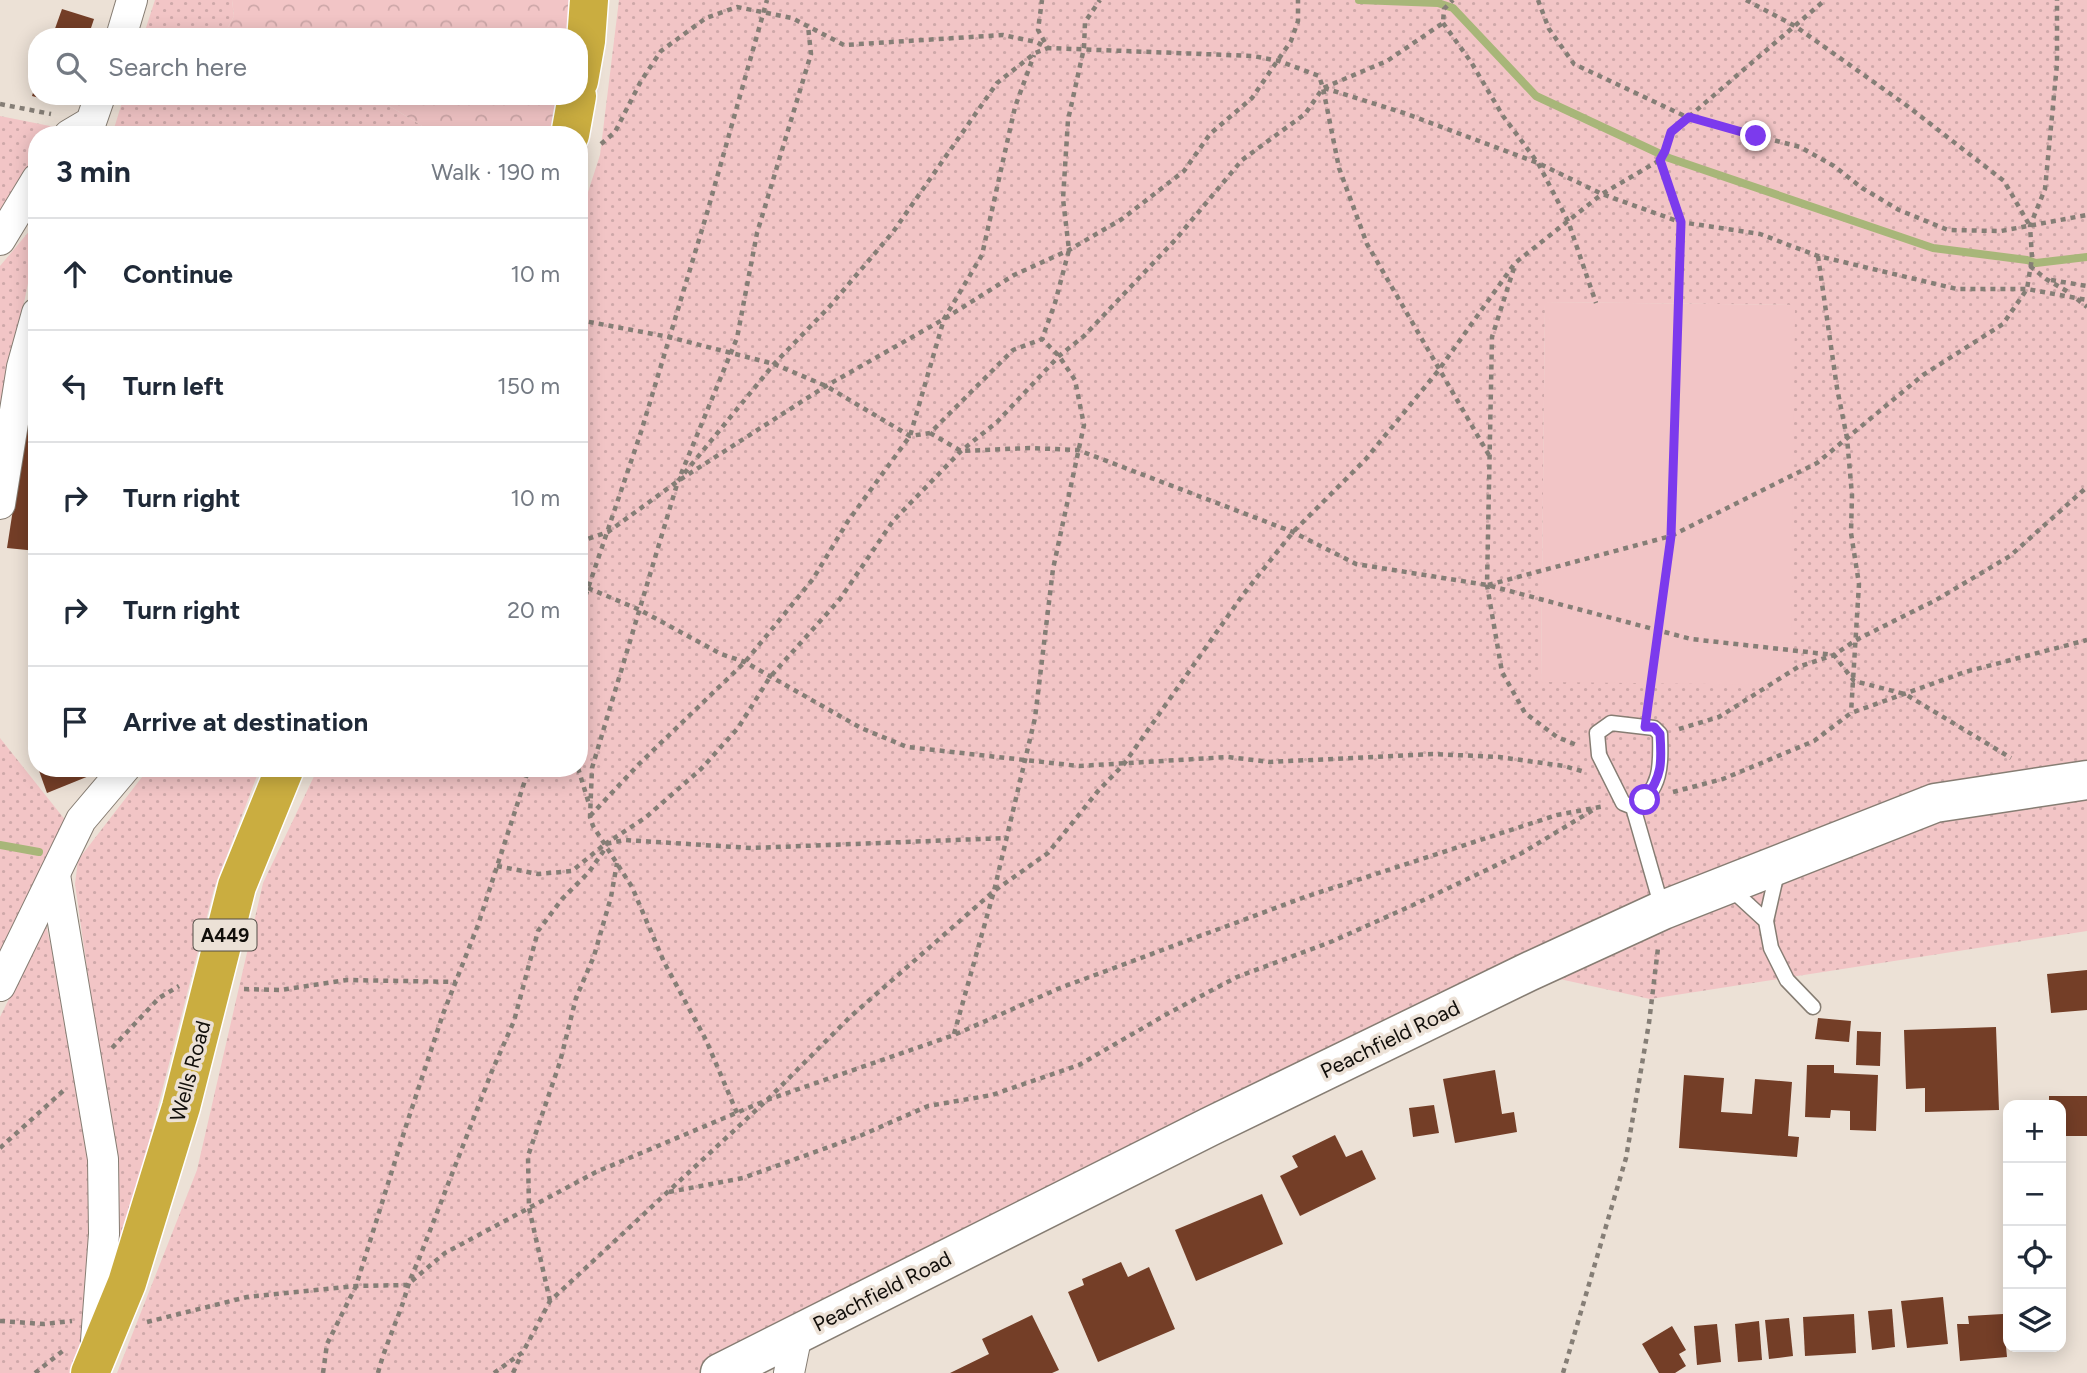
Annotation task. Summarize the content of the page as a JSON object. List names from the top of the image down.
{
  "streets": {
    "highway": ["A449", "Wells Road"],
    "street": ["Peachfield Road"]
  },
  "page": {
    "search": "Search here",
    "heading": ["3 min", "Walk · 190 m"],
    "list": [
      ["Continue", "10 m"],
      ["Turn left", "150 m"],
      ["Turn right", "10 m"],
      ["Turn right", "20 m"],
      "Arrive at destination"
    ],
    "map_buttons": ["+", "−"]
  }
}
